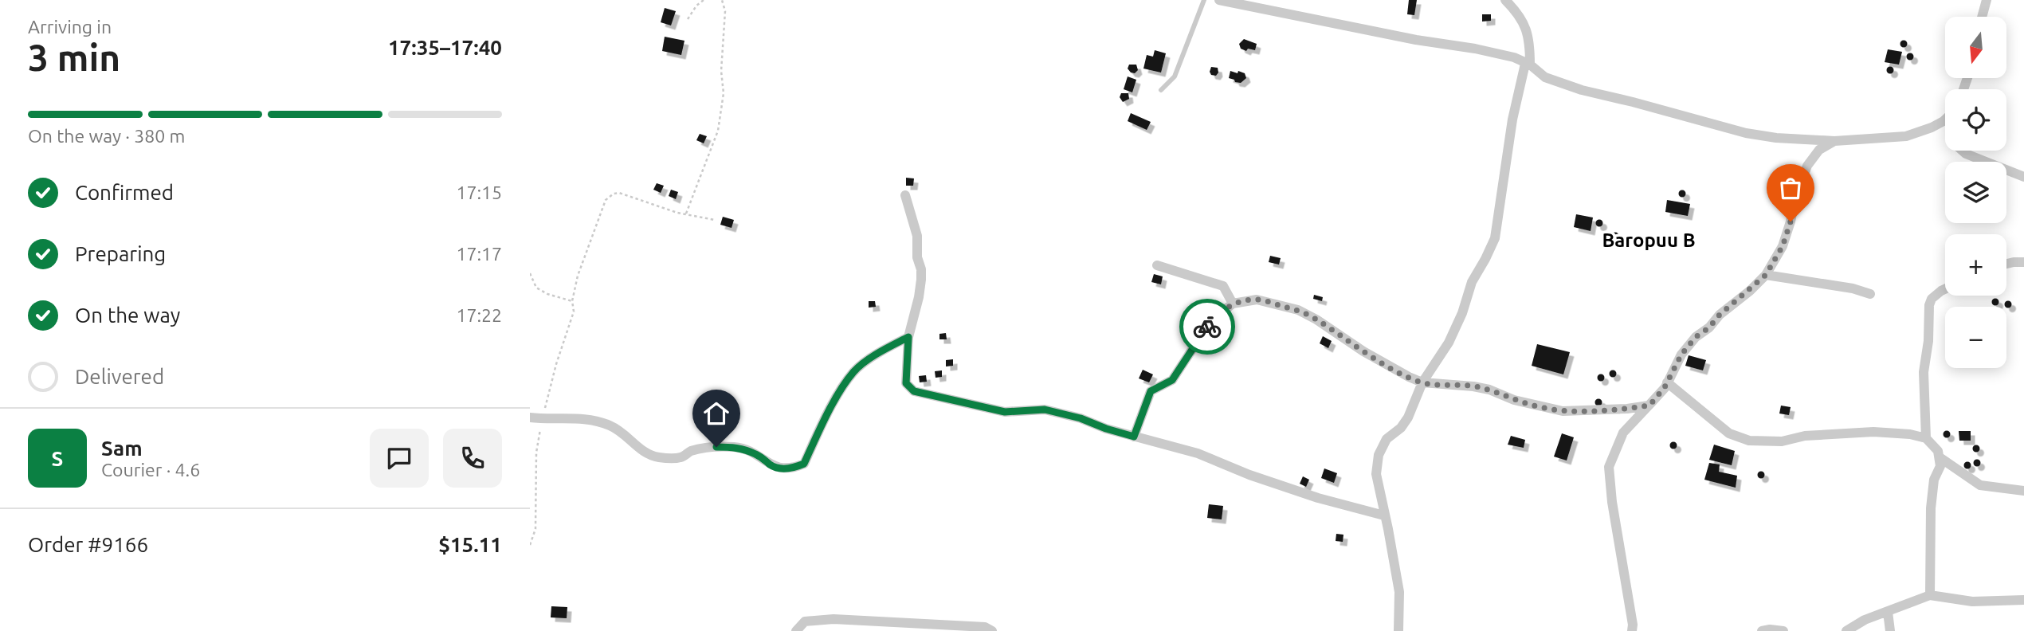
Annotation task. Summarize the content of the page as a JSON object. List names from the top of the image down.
{
  "districts": ["Baropuu B"],
  "north": "bottom",
  "page": {
    "heading": ["3 min", "Arriving in", "17:35–17:40"],
    "panel": [
      "Sam",
      "Courier · 4.6",
      "Order #9166",
      "$15.11"
    ],
    "map_buttons": ["+", "−"],
    "bar": "On the way · 380 m",
    "list": [
      ["Confirmed", "17:15"],
      ["Preparing", "17:17"],
      ["On the way", "17:22"],
      "Delivered"
    ],
    "round": "S"
  }
}
